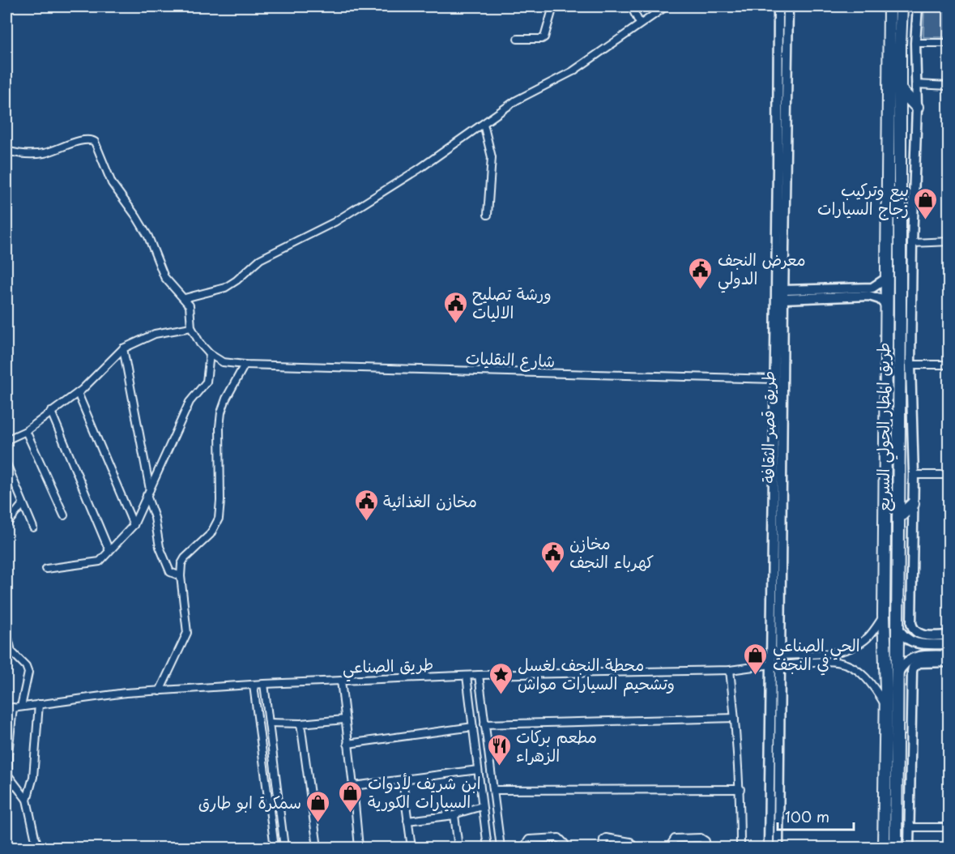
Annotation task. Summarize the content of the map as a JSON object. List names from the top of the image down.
{
  "streets": {
    "highway": ["طريق المطار الحولي السريع"],
    "street": ["شارع النقليات", "طريق قصر الثقافة", "طريق الصناعي"]
  },
  "crossings": [
    ["شارع النقليات", "طريق قصر الثقافة"],
    ["طريق قصر الثقافة", "طريق الصناعي"],
    ["طريق المطار الحولي السريع", "طريق الصناعي"]
  ],
  "places": {
    "shop": [
      "بيع وتركيب زجاج السيارات",
      "الحي الصناعي في النجف",
      "ابن شريف لأدوات السيارات الكورية",
      "سمكرة ابو طارق"
    ],
    "public building": [
      "معرض النجف الدولي",
      "ورشة تصليح الاليات",
      "مخازن الغذائية",
      "مخازن كهرباء النجف"
    ],
    "place": ["محطة النجف لغسل وتشحيم السيارات مواش"],
    "restaurant": ["مطعم بركات الزهراء"]
  },
  "scale_bar": "100 m"
}
